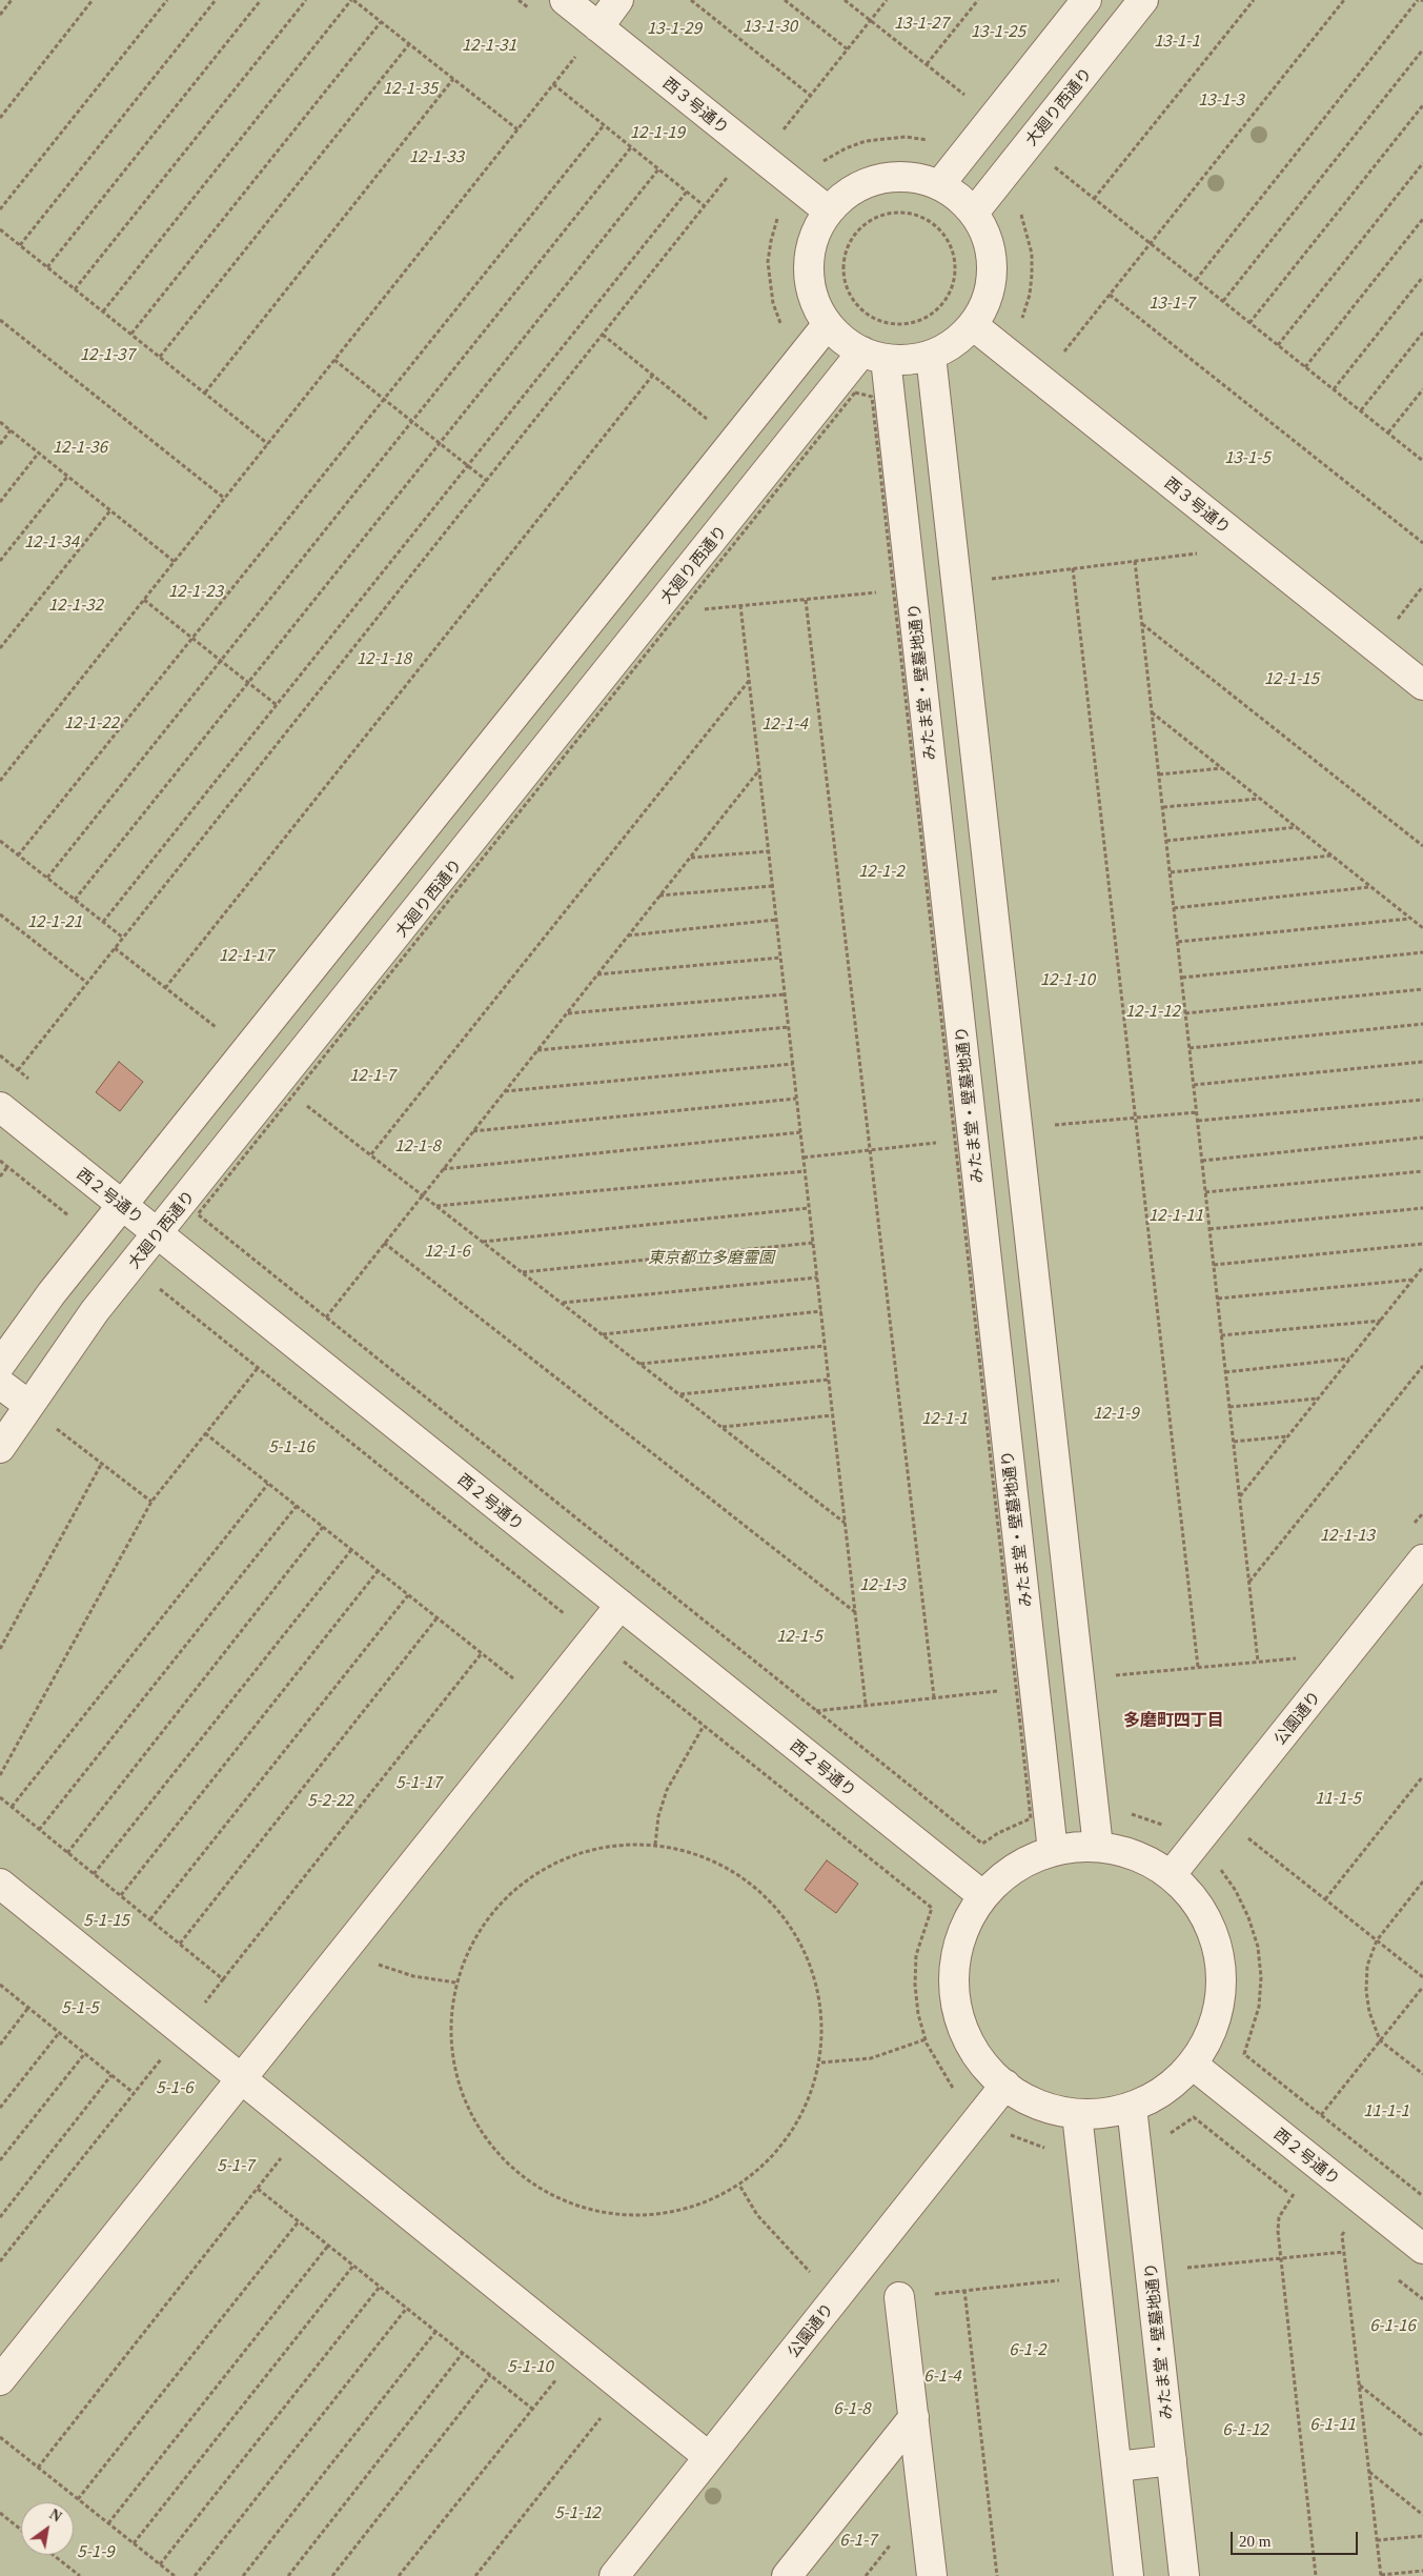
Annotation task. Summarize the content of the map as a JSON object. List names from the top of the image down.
{
  "streets": {
    "lane": [
      "西３号通り",
      "大廻り西通り",
      "みたま堂・壁墓地通り",
      "西２号通り",
      "公園通り"
    ]
  },
  "crossings": [
    ["大廻り西通り", "みたま堂・壁墓地通り"],
    ["大廻り西通り", "西２号通り"]
  ],
  "districts": ["多磨町四丁目"],
  "parks": [
    "13-1-27",
    "13-1-30",
    "13-1-29",
    "13-1-25",
    "13-1-1",
    "12-1-31",
    "12-1-35",
    "13-1-3",
    "12-1-19",
    "12-1-33",
    "13-1-7",
    "12-1-37",
    "12-1-36",
    "13-1-5",
    "12-1-34",
    "12-1-23",
    "12-1-32",
    "12-1-18",
    "12-1-15",
    "12-1-22",
    "12-1-4",
    "12-1-2",
    "12-1-21",
    "12-1-17",
    "12-1-10",
    "12-1-12",
    "12-1-7",
    "12-1-8",
    "12-1-11",
    "12-1-6",
    "東京都立多磨霊園",
    "12-1-9",
    "12-1-1",
    "5-1-16",
    "12-1-13",
    "12-1-3",
    "12-1-5",
    "5-1-17",
    "11-1-5",
    "5-2-22",
    "5-1-15",
    "5-1-5",
    "5-1-6",
    "11-1-1",
    "5-1-7",
    "6-1-16",
    "6-1-2",
    "5-1-10",
    "6-1-4",
    "6-1-8",
    "6-1-11",
    "6-1-12",
    "5-1-12",
    "6-1-7",
    "5-1-9"
  ],
  "scale_bar": "20 m",
  "north": "top right"
}
